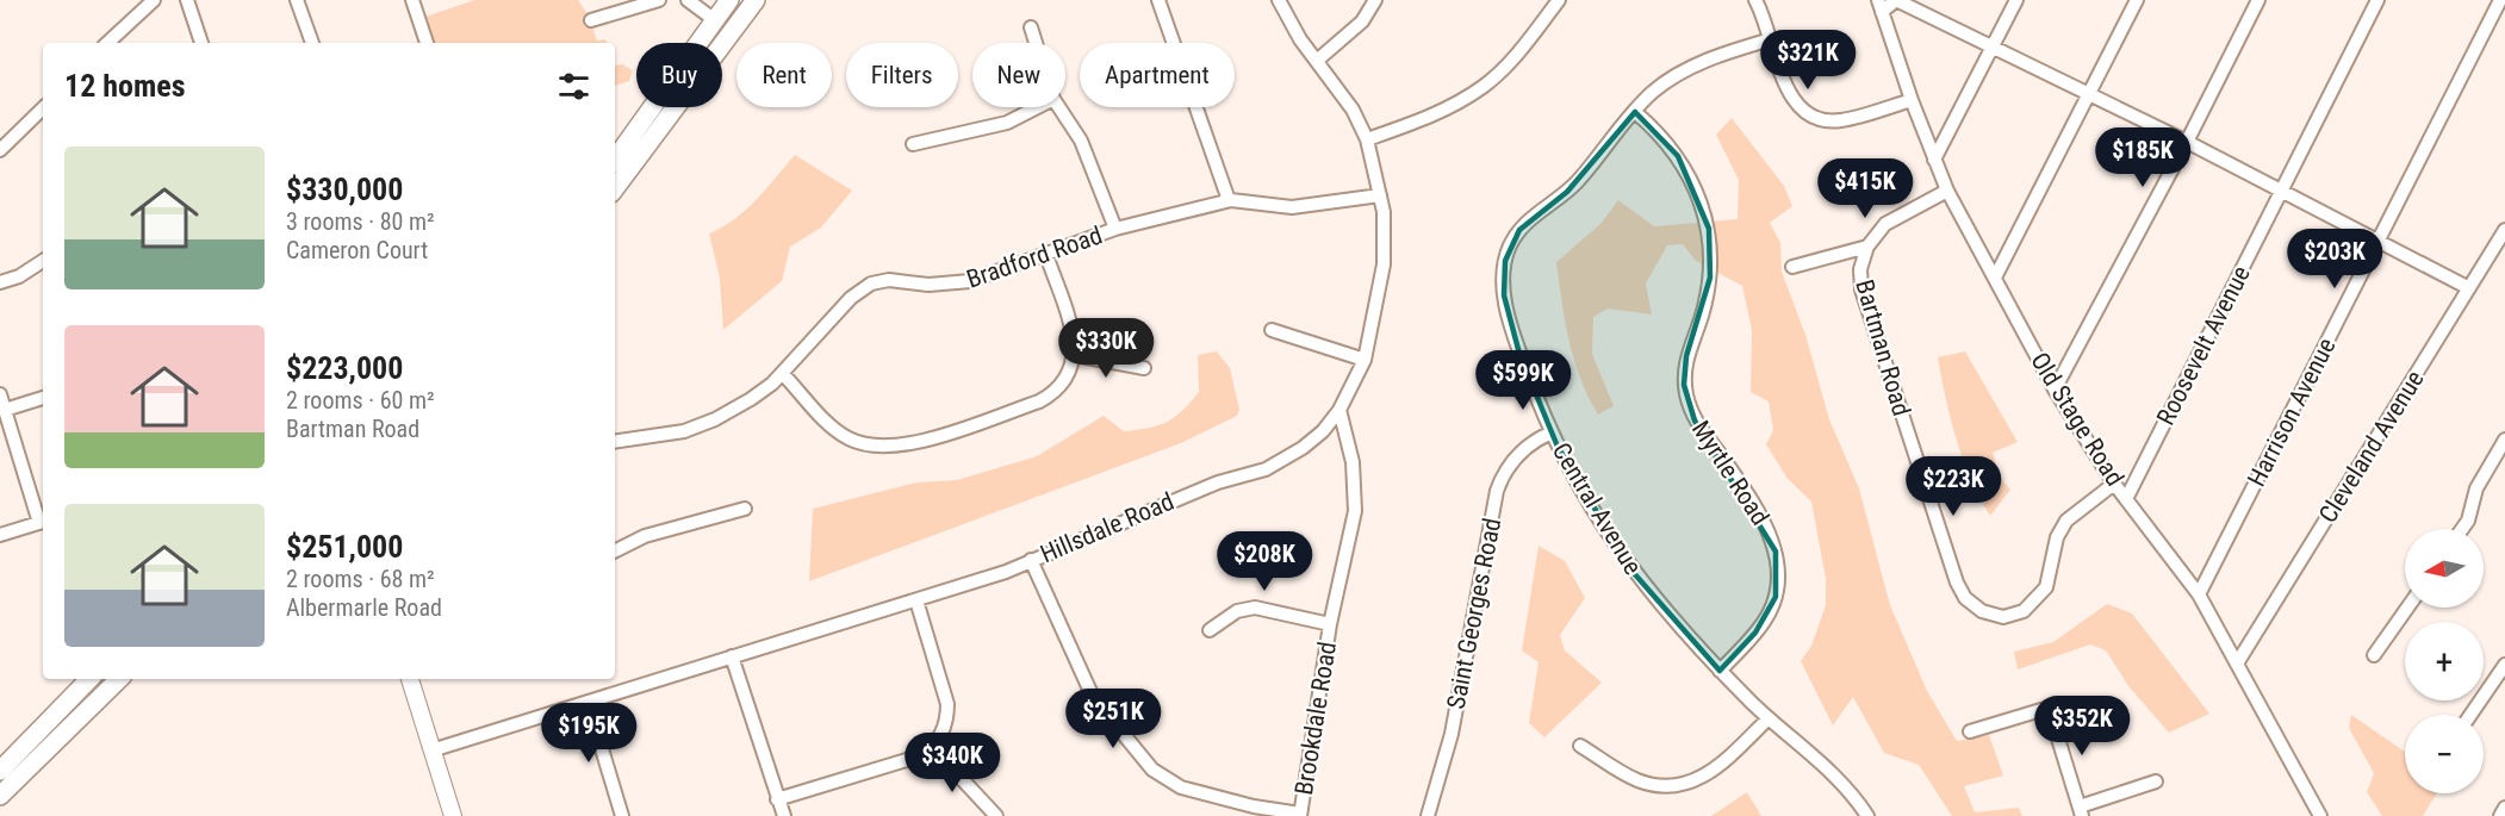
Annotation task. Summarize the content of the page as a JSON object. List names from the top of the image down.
{
  "streets": {
    "street": [
      "Bradford Road",
      "Roosevelt Avenue",
      "Bartman Road",
      "Harrison Avenue",
      "Old Stage Road",
      "Cleveland Avenue",
      "Myrtle Road",
      "Central Avenue",
      "Hillsdale Road",
      "Saint Georges Road",
      "Brookdale Road"
    ]
  },
  "crossings": [
    ["Bradford Road", "Hillsdale Road"],
    ["Roosevelt Avenue", "Old Stage Road"],
    ["Bartman Road", "Old Stage Road"],
    ["Harrison Avenue", "Old Stage Road"],
    ["Old Stage Road", "Cleveland Avenue"],
    ["Myrtle Road", "Central Avenue"],
    ["Central Avenue", "Saint Georges Road"],
    ["Hillsdale Road", "Brookdale Road"]
  ],
  "north": "left",
  "page": {
    "price": [
      "$321K",
      "$185K",
      "$415K",
      "$203K",
      "$330K",
      "$599K",
      "$223K",
      "$208K",
      "$251K",
      "$352K",
      "$195K",
      "$340K"
    ],
    "chip": [
      "Buy",
      "Rent",
      "Filters",
      "New",
      "Apartment"
    ],
    "heading": "12 homes",
    "list": [
      {
        "name": "$330,000",
        "note": "3 rooms · 80 m² · Cameron Court"
      },
      {
        "name": "$223,000",
        "note": "2 rooms · 60 m² · Bartman Road"
      },
      {
        "name": "$251,000",
        "note": "2 rooms · 68 m² · Albermarle Road"
      }
    ],
    "map_buttons": ["+", "−"]
  }
}
